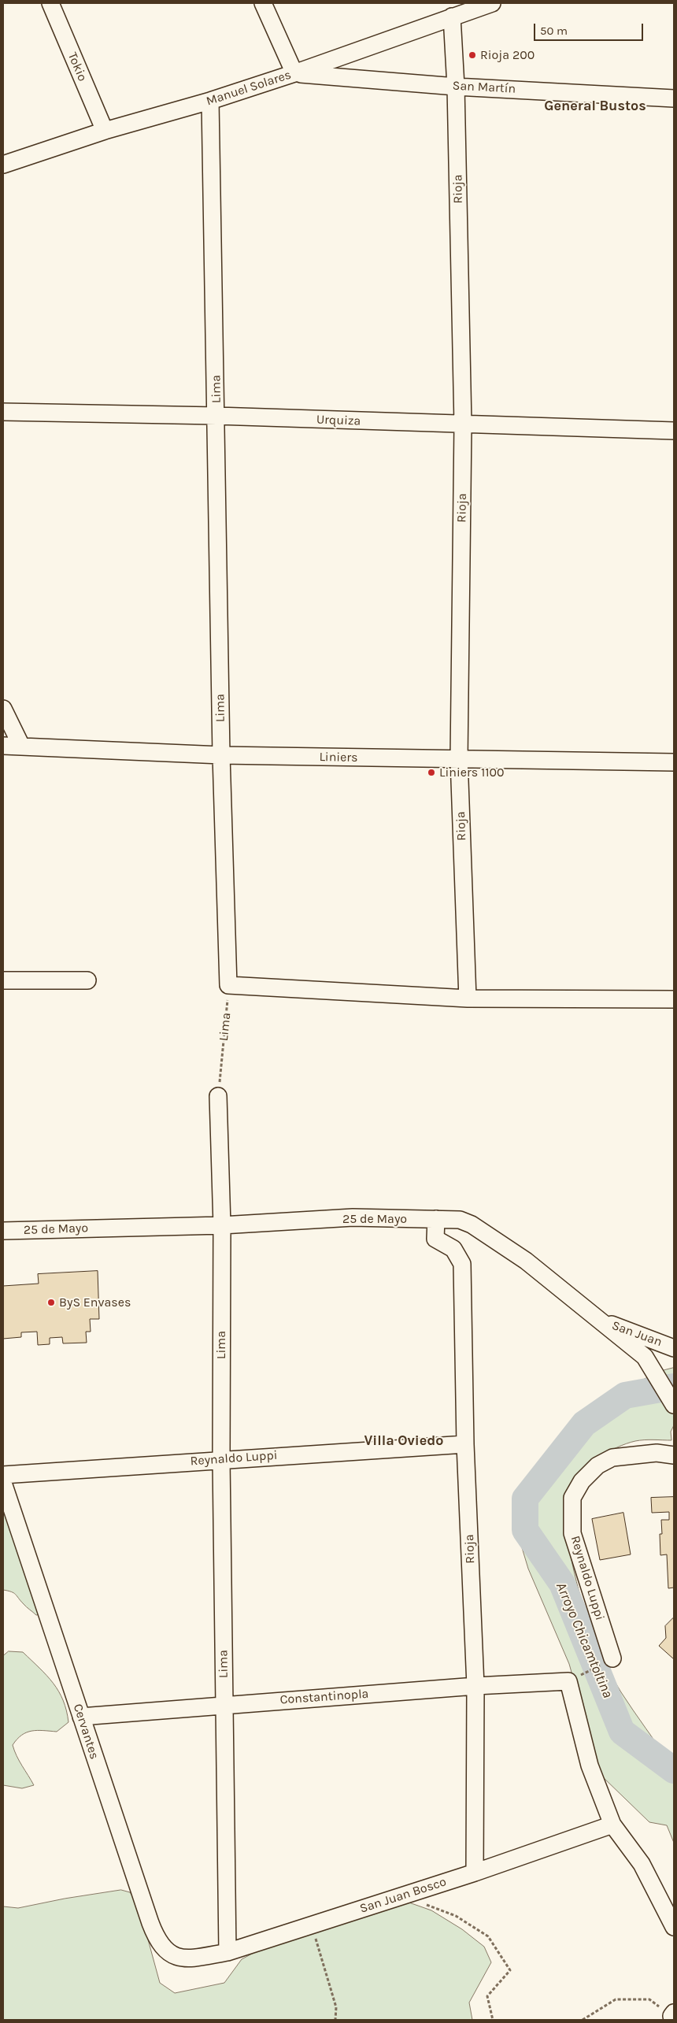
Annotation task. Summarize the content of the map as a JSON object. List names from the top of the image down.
{
  "streets": {
    "street": [
      "Tokio",
      "San Martín",
      "Manuel Solares",
      "Rioja",
      "Lima",
      "Urquiza",
      "Liniers",
      "25 de Mayo",
      "San Juan",
      "Reynaldo Luppi",
      "Constantinopla",
      "Cervantes",
      "San Juan Bosco"
    ]
  },
  "crossings": [
    ["Tokio", "Manuel Solares"],
    ["San Martín", "Manuel Solares"],
    ["San Martín", "Rioja"],
    ["Manuel Solares", "Rioja"],
    ["Manuel Solares", "Lima"],
    ["Rioja", "Urquiza"],
    ["Rioja", "Liniers"],
    ["Rioja", "25 de Mayo"],
    ["Rioja", "Reynaldo Luppi"],
    ["Rioja", "Constantinopla"],
    ["Rioja", "San Juan Bosco"],
    ["Lima", "Urquiza"],
    ["Lima", "Liniers"],
    ["Lima", "25 de Mayo"],
    ["Lima", "Reynaldo Luppi"],
    ["Lima", "Constantinopla"],
    ["Lima", "San Juan Bosco"],
    ["25 de Mayo", "San Juan"],
    ["Constantinopla", "Cervantes"],
    ["Cervantes", "San Juan Bosco"]
  ],
  "districts": ["General Bustos", "Villa Oviedo"],
  "water": ["Arroyo Chicamtoltina"],
  "places": ["Rioja 200", "Liniers 1100", "ByS Envases"],
  "scale_bar": "50 m"
}
